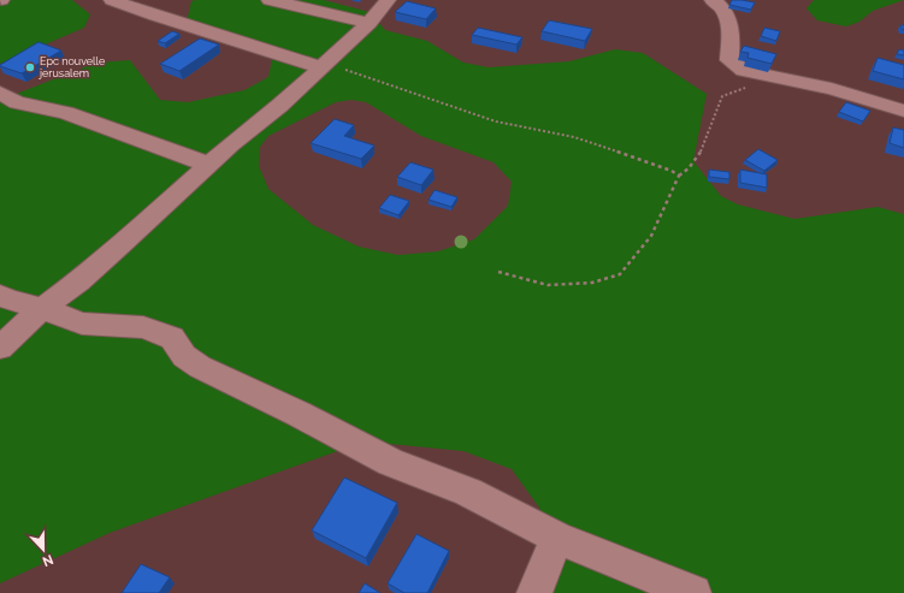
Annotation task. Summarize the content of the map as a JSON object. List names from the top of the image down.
{
  "places": ["Epc nouvelle jerusalem"],
  "north": "bottom"
}
